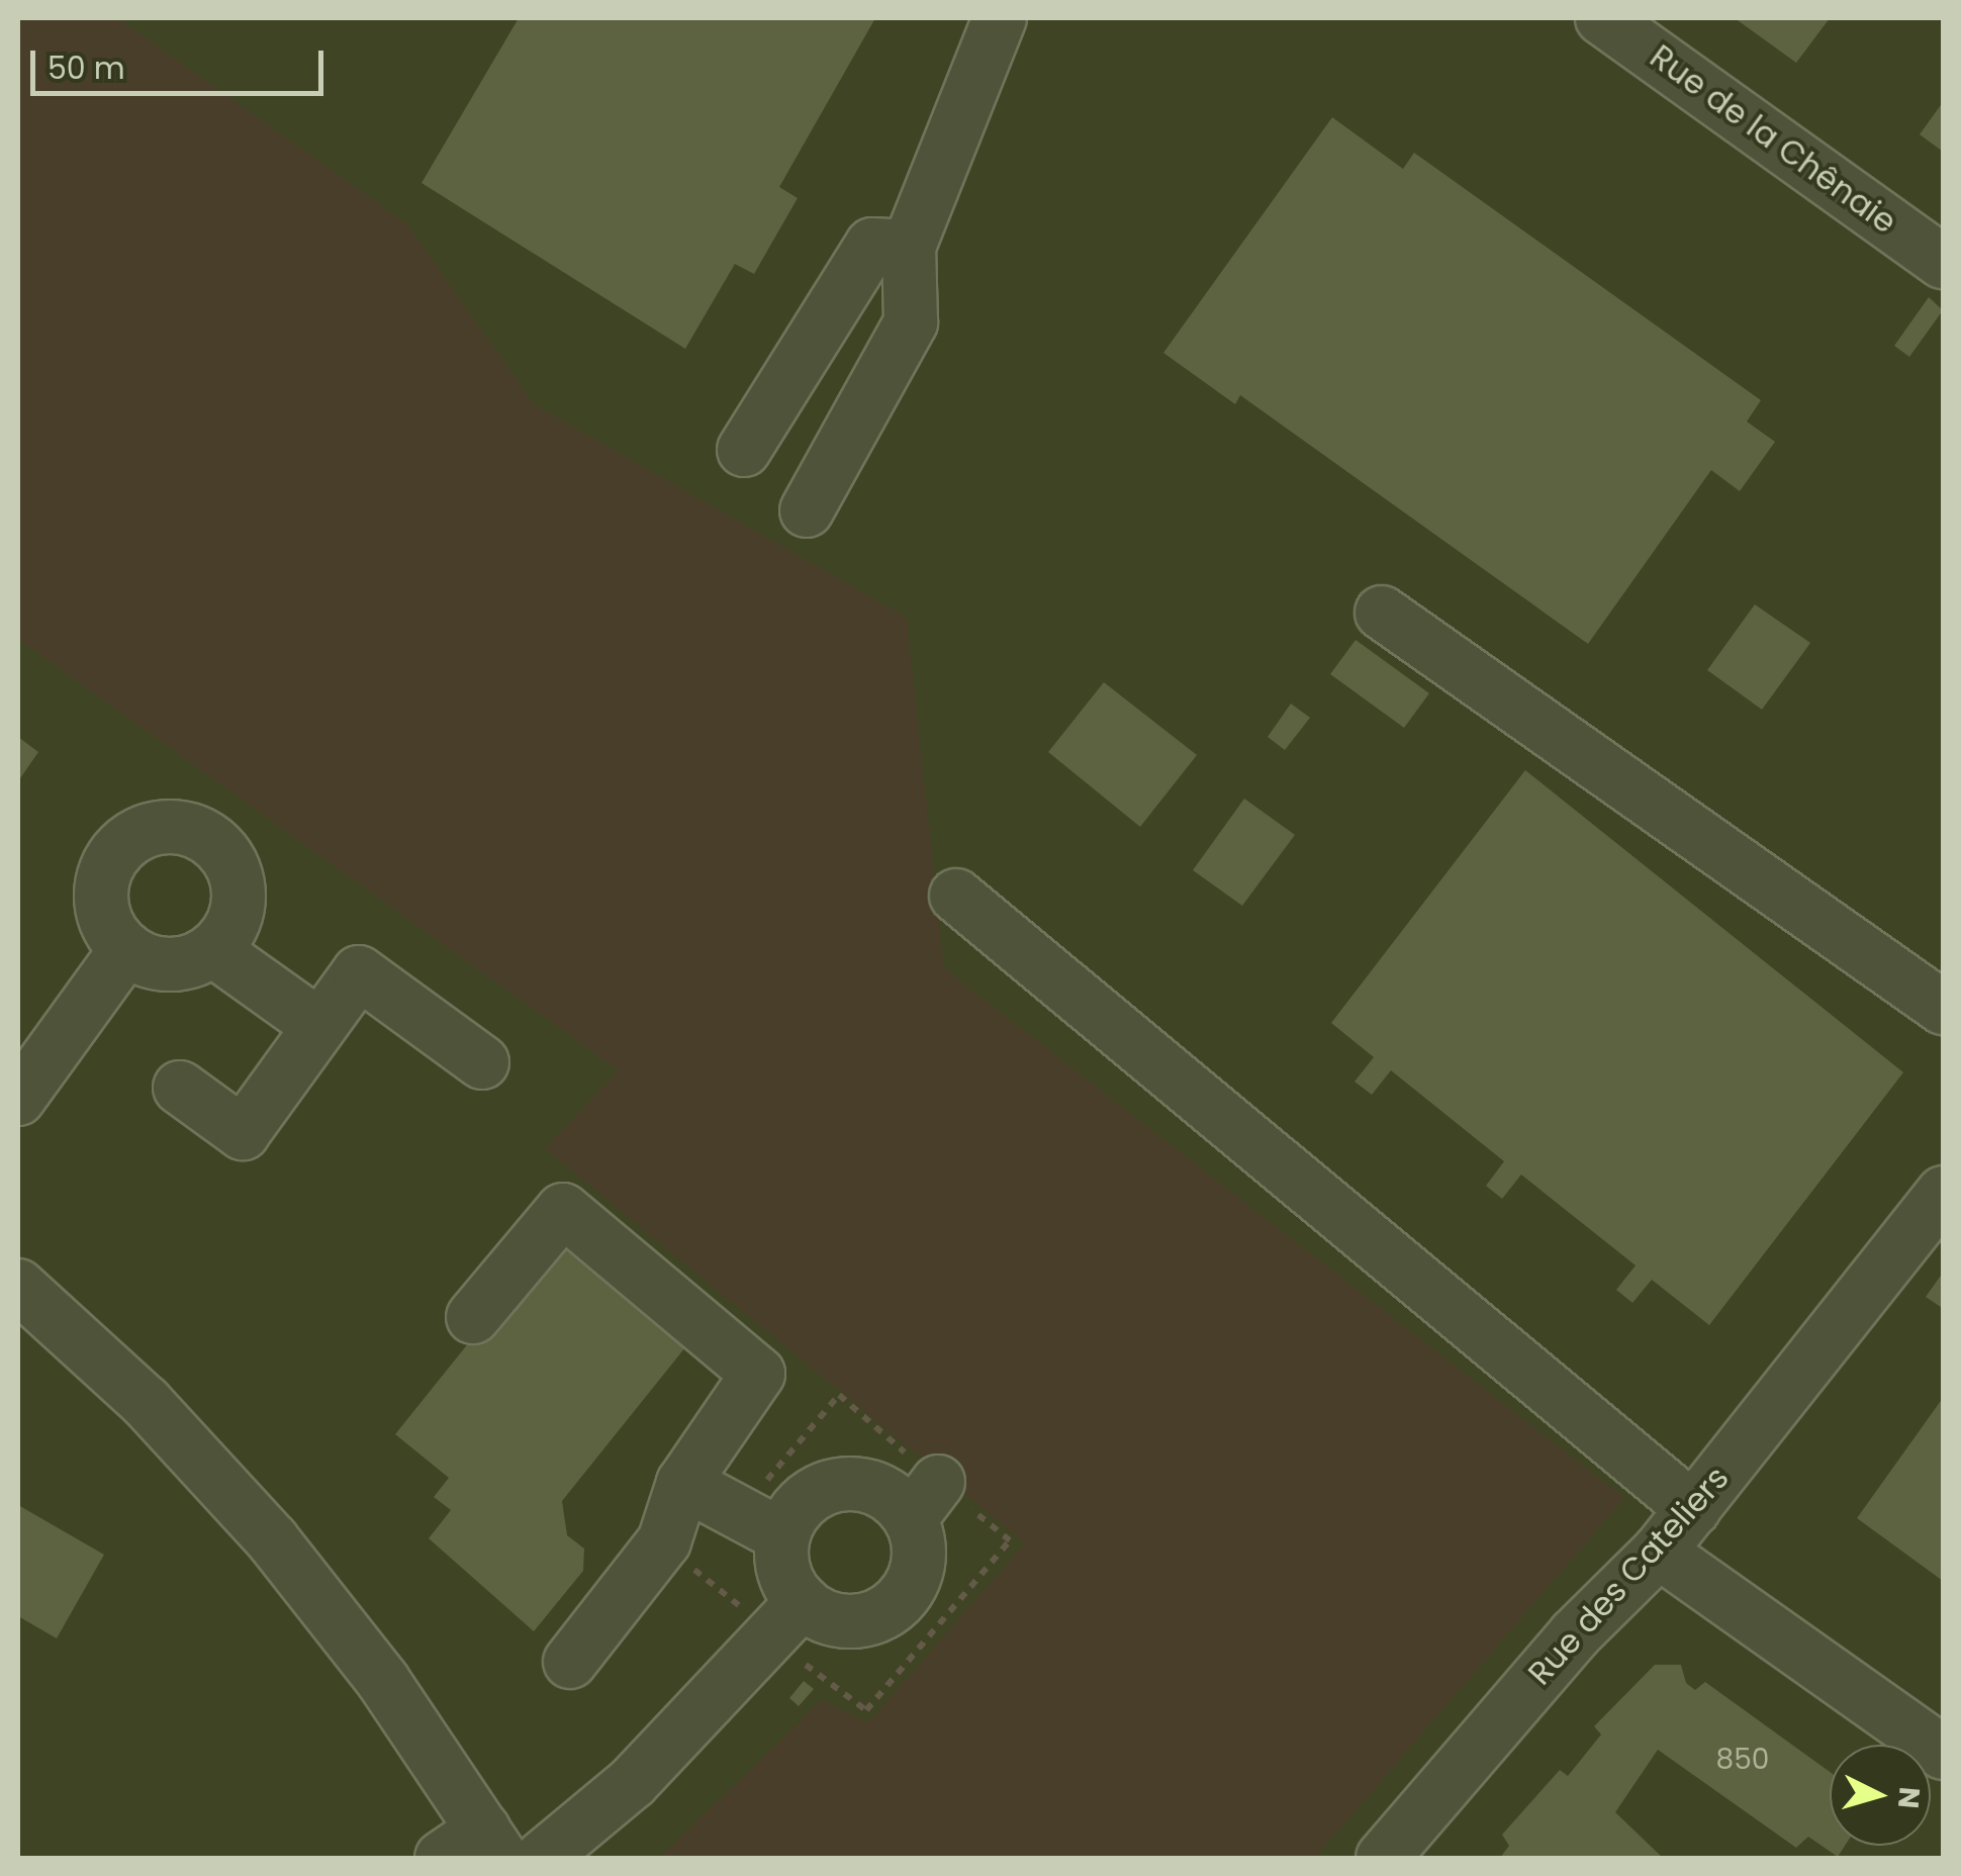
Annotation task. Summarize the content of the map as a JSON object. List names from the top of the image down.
{
  "streets": {
    "street": ["Rue de la Chênaie", "Rue des Cateliers"]
  },
  "house_numbers": ["850"],
  "scale_bar": "50 m",
  "north": "right"
}
